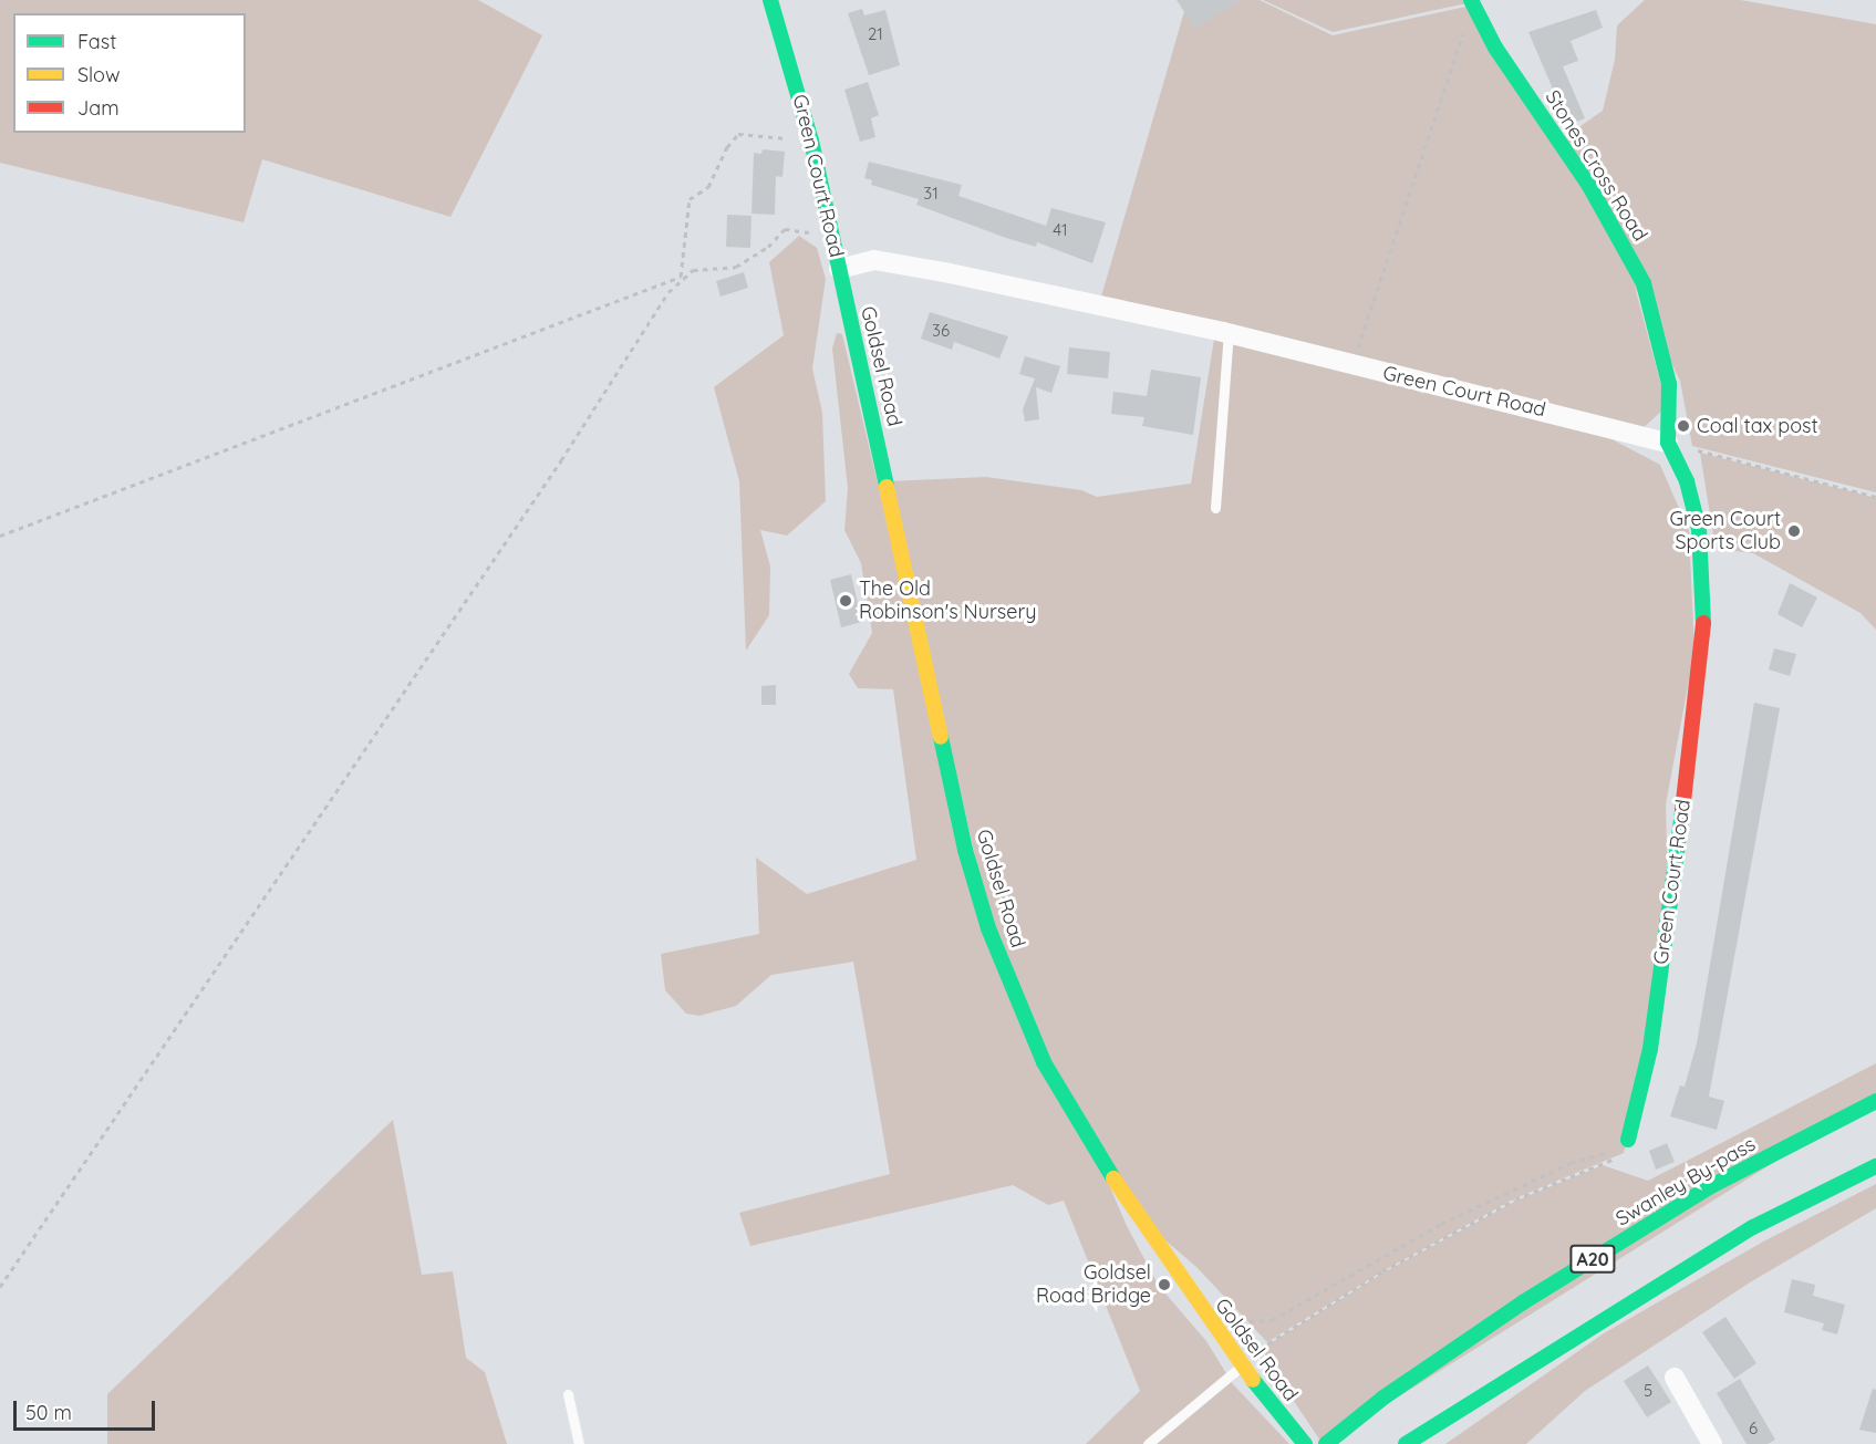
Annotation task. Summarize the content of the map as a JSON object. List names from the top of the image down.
{
  "streets": {
    "main road": [
      "Stones Cross Road",
      "Green Court Road",
      "Goldsel Road",
      "Swanley By-pass",
      "A20"
    ]
  },
  "crossings": [
    ["Stones Cross Road", "Green Court Road"],
    ["Green Court Road", "Goldsel Road"]
  ],
  "places": [
    "Coal tax post",
    "Green Court Sports Club",
    "The Old Robinson's Nursery",
    "Goldsel Road Bridge"
  ],
  "house_numbers": [
    "21",
    "31",
    "41",
    "36",
    "5",
    "6"
  ],
  "legend": ["Fast", "Slow", "Jam"],
  "scale_bar": "50 m"
}
